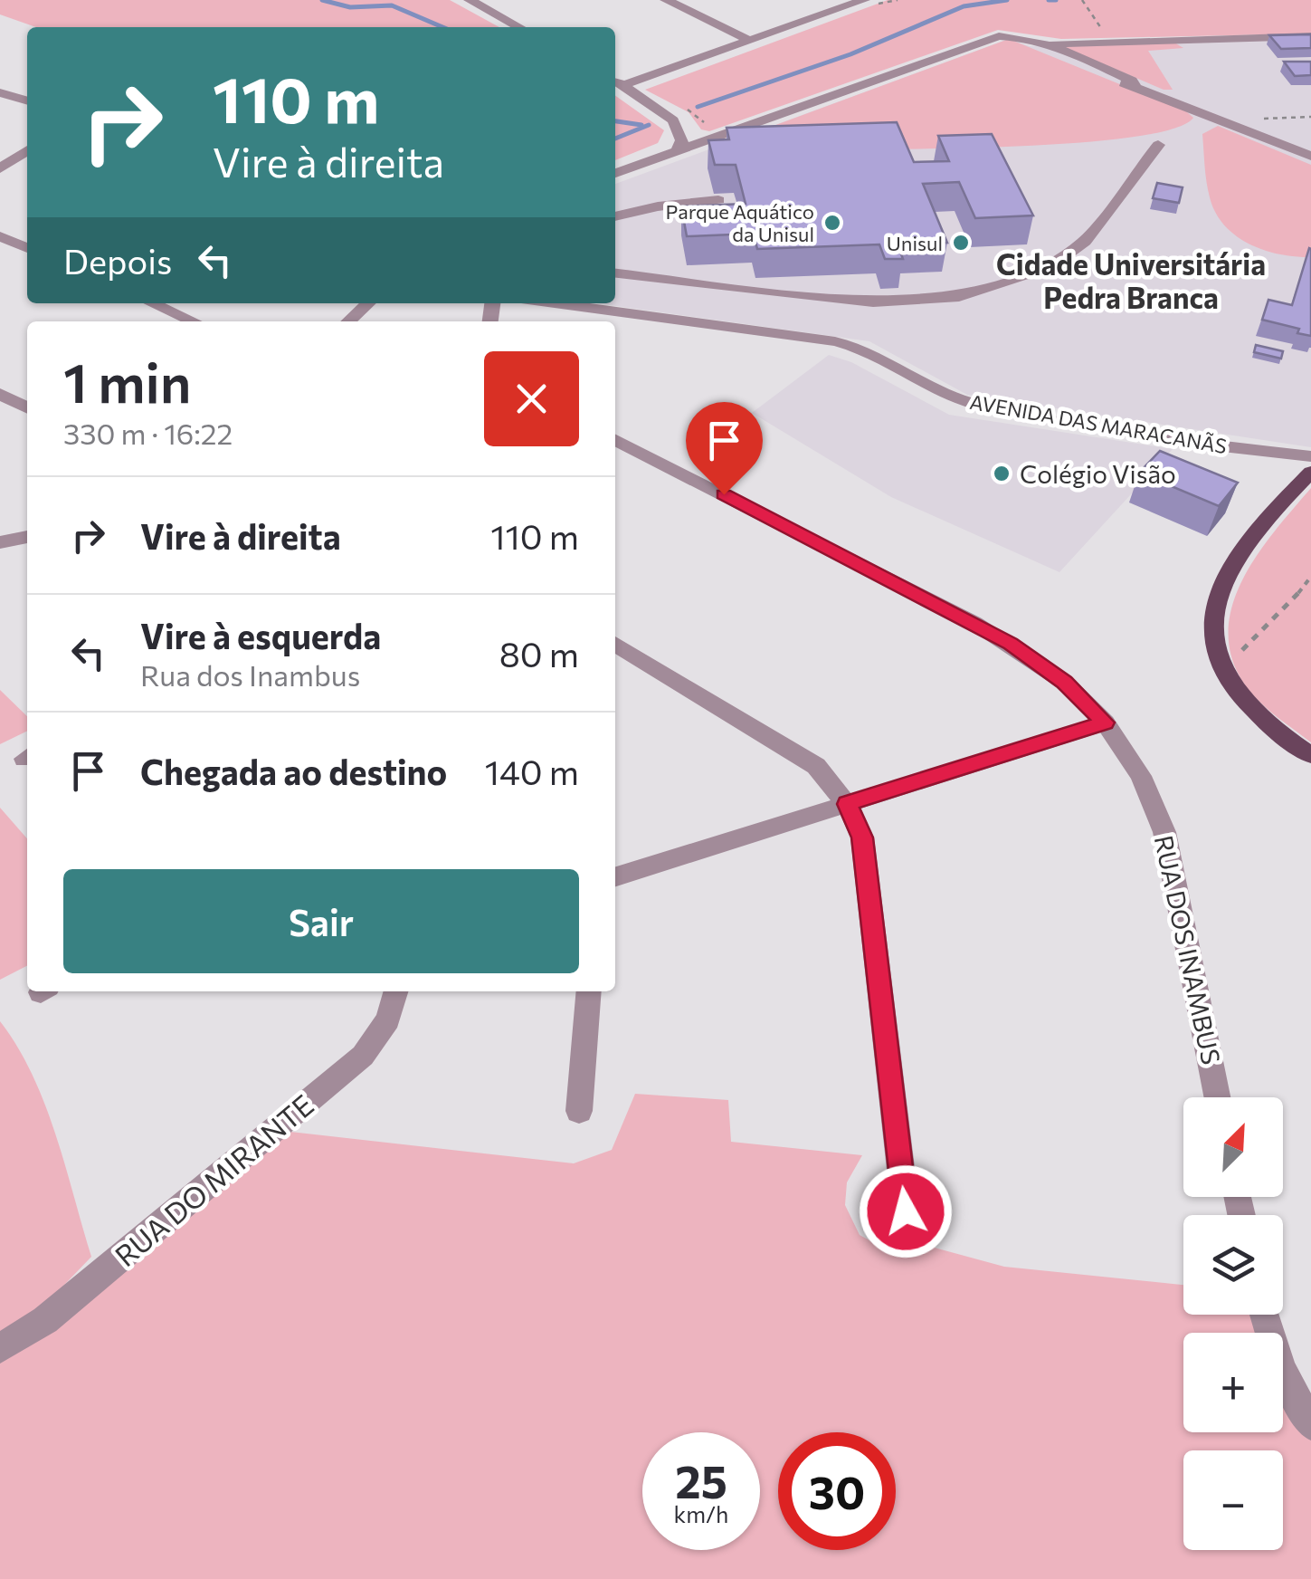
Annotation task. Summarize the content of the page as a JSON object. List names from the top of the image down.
{
  "streets": {
    "street": ["AVENIDA DAS MARACANÃS", "RUA DOS INAMBUS", "RUA DO MIRANTE"]
  },
  "districts": ["Cidade Universitária Pedra Branca"],
  "places": ["Parque Aquático da Unisul", "Unisul", "Colégio Visão"],
  "north": "top right",
  "page": {
    "turn": ["110 m", "Vire à direita"],
    "then": "Depois",
    "heading": ["1 min", "330 m · 16:22"],
    "list": [
      {
        "name": "Vire à direita",
        "value": "110 m"
      },
      {
        "name": "Vire à esquerda",
        "note": "Rua dos Inambus",
        "value": "80 m"
      },
      {
        "name": "Chegada ao destino",
        "value": "140 m"
      }
    ],
    "buttons": "Sair",
    "map_buttons": ["+", "−"],
    "speed": "25 km/h",
    "limit": "30"
  }
}
